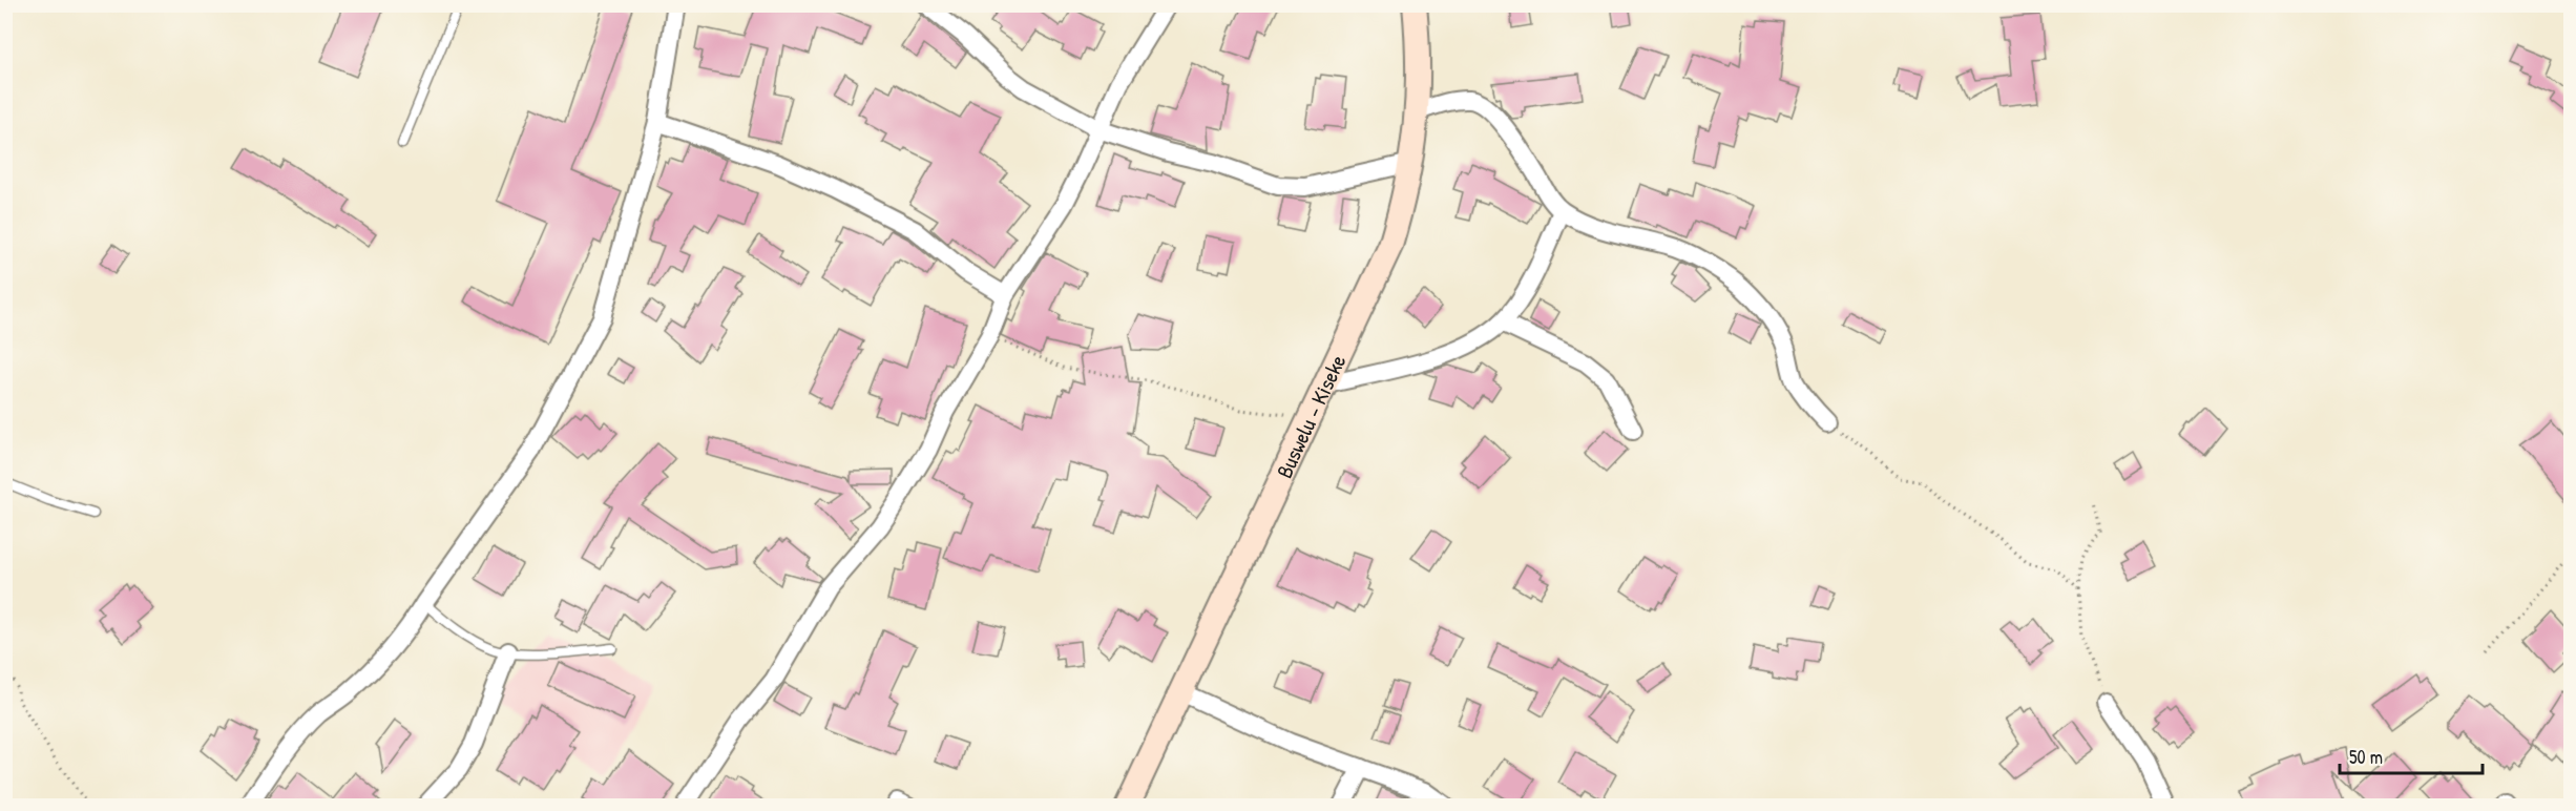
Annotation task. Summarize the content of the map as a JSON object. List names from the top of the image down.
{
  "streets": {
    "main road": ["Buswelu - Kiseke"]
  },
  "scale_bar": "50 m"
}
